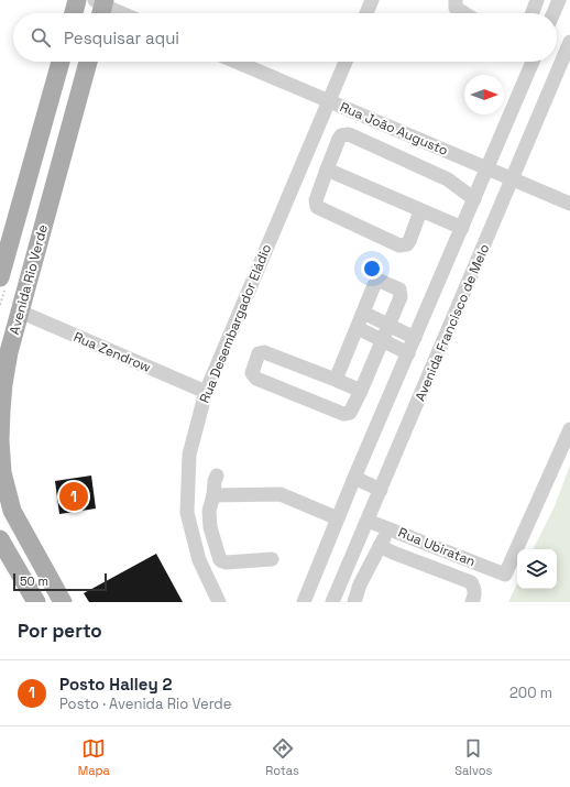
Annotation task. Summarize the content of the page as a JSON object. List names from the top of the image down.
{
  "streets": {
    "main road": ["Avenida Rio Verde"],
    "street": [
      "Rua João Augusto",
      "Avenida Francisco de Melo",
      "Rua Desembargador Eládio",
      "Rua Zendrow",
      "Rua Ubiratan"
    ]
  },
  "crossings": [
    ["Rua João Augusto", "Avenida Francisco de Melo"],
    ["Rua João Augusto", "Rua Desembargador Eládio"],
    ["Avenida Rio Verde", "Rua Zendrow"],
    ["Avenida Francisco de Melo", "Rua Ubiratan"],
    ["Rua Desembargador Eládio", "Rua Zendrow"]
  ],
  "scale_bar": "50 m",
  "north": "right",
  "page": {
    "search": "Pesquisar aqui",
    "pins": "1",
    "scale": "50 m",
    "heading": "Por perto",
    "list": [
      {
        "mark": "1",
        "name": "Posto Halley 2",
        "note": "Posto · Avenida Rio Verde",
        "value": "200 m"
      }
    ],
    "nav": ["Mapa", "Rotas", "Salvos"]
  }
}
